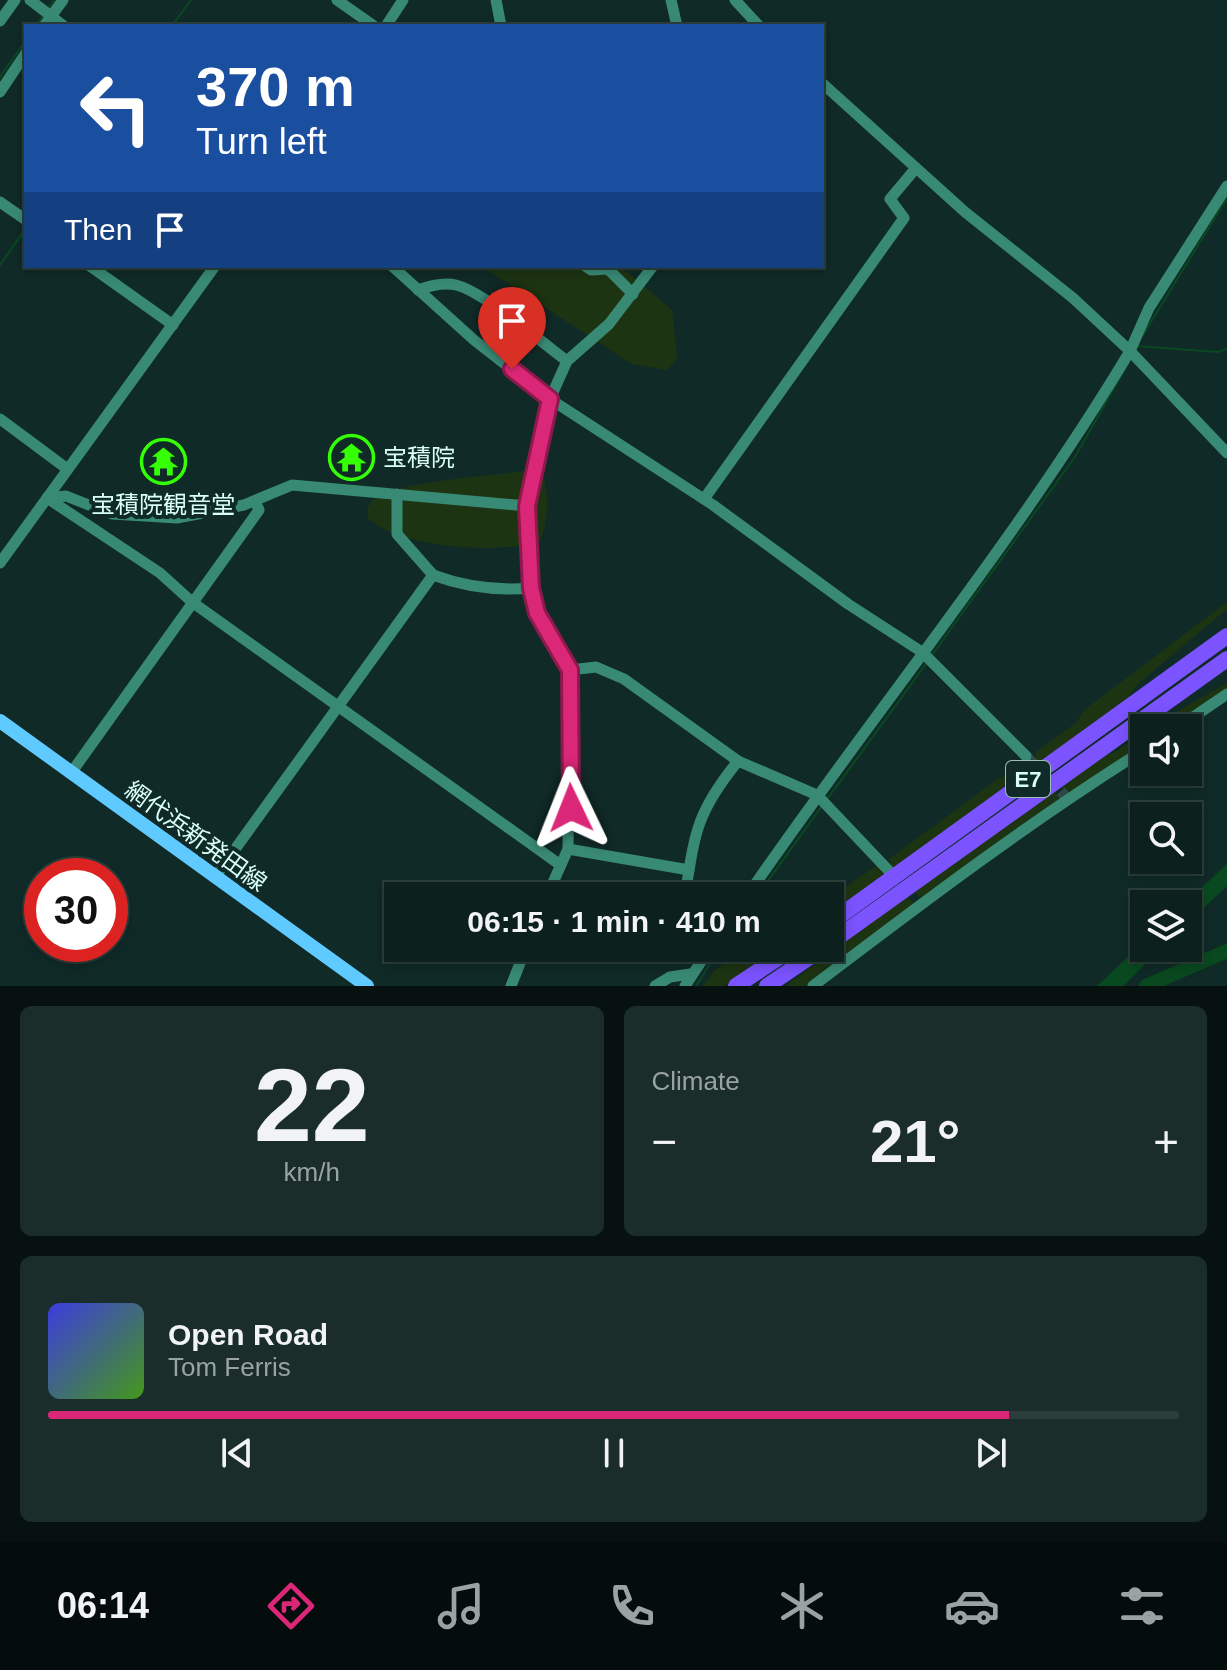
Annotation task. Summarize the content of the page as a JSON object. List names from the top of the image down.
{
  "streets": {
    "highway": ["E7"],
    "main road": ["網代浜新発田線"]
  },
  "places": {
    "temple": ["宝積院", "宝積院観音堂"]
  },
  "page": {
    "turn": ["370 m", "Turn left"],
    "then": "Then",
    "limit": "30",
    "trip": "06:15 · 1 min · 410 m",
    "tile": [
      ["22", "km/h"],
      "Climate"
    ],
    "heat": ["−", "21°", "+"],
    "song": ["Open Road", "Tom Ferris"],
    "tabs": "06:14"
  }
}
